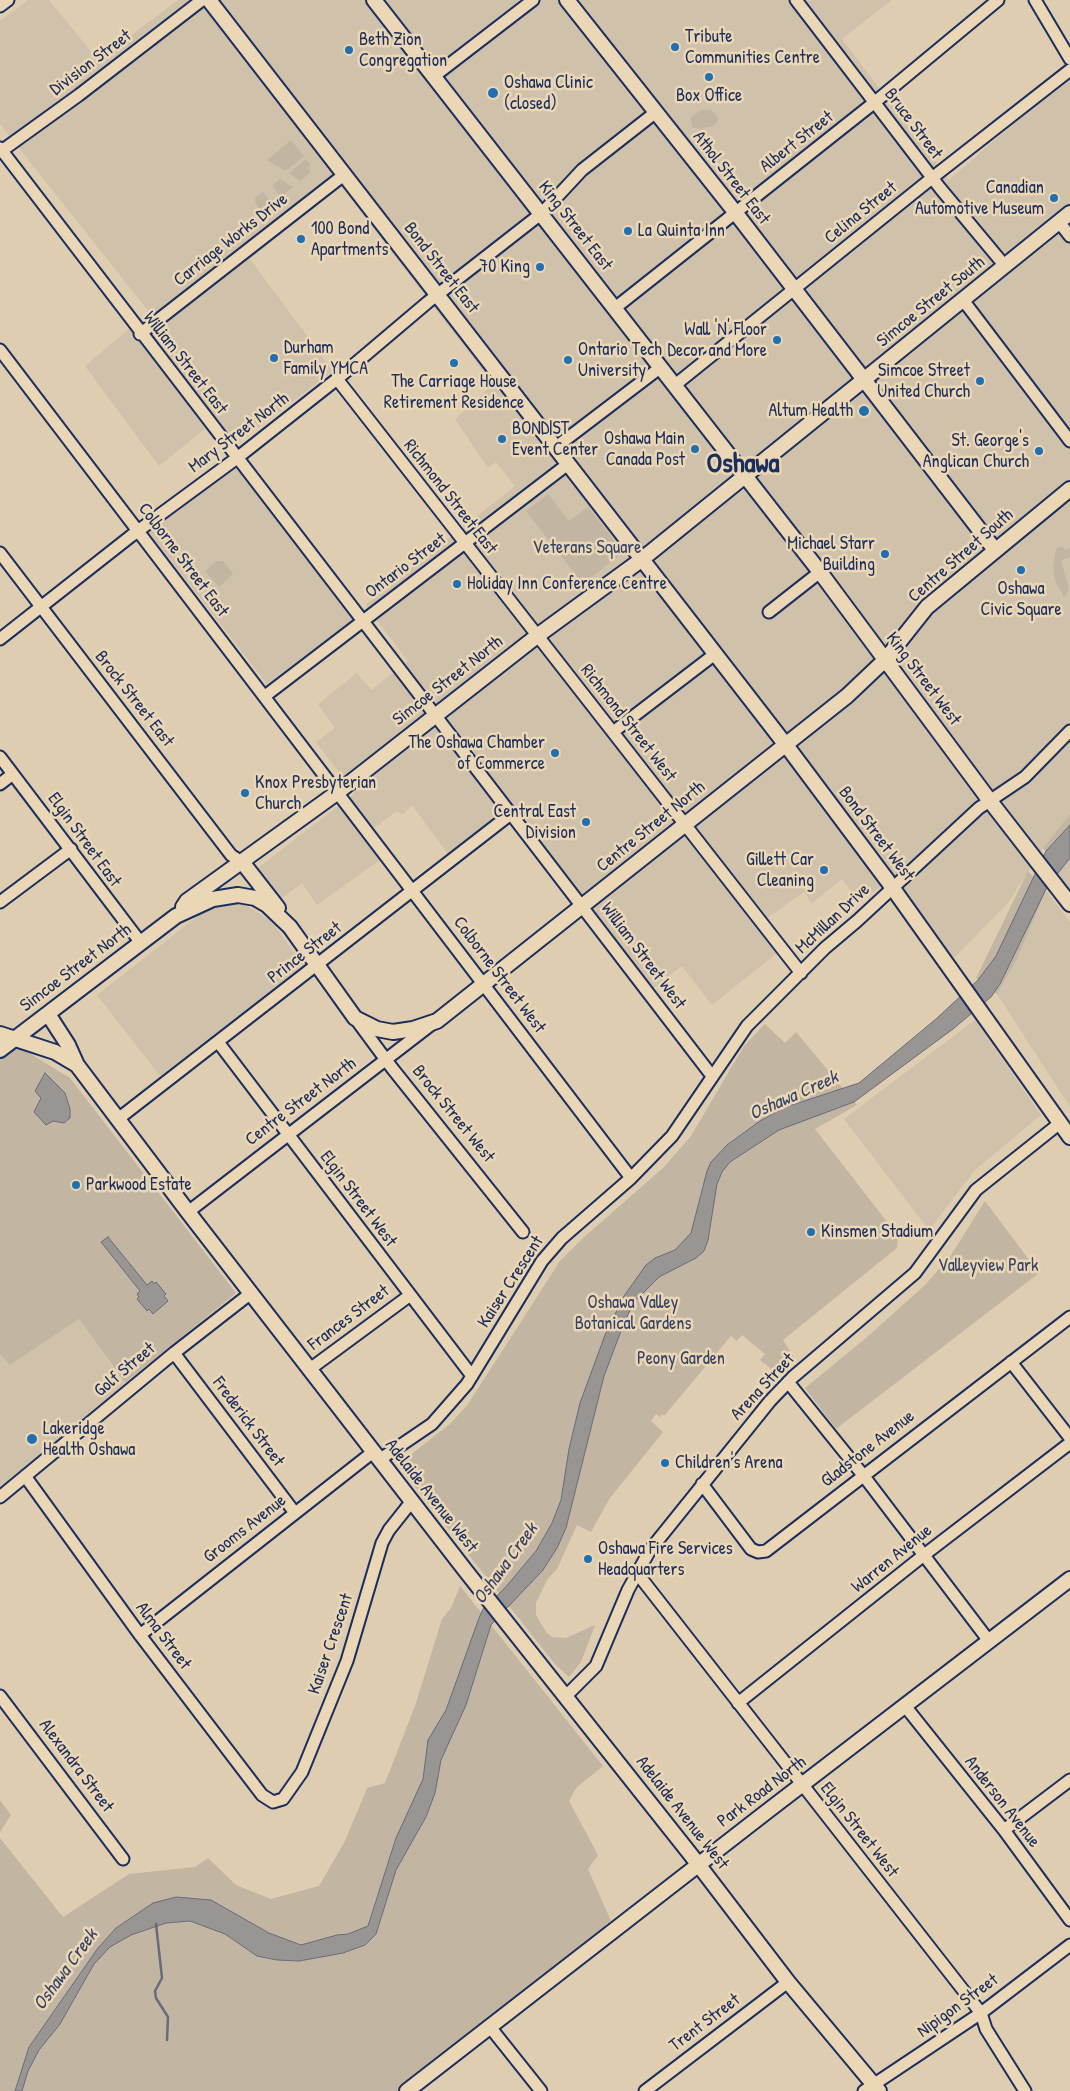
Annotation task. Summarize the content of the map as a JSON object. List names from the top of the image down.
{
  "streets": {
    "main road": [
      "Athol Street East",
      "King Street East",
      "Bond Street East",
      "Simcoe Street South",
      "Centre Street South",
      "King Street West",
      "Simcoe Street North",
      "Centre Street North",
      "Bond Street West",
      "Brock Street West",
      "Adelaide Avenue West",
      "Park Road North"
    ],
    "street": [
      "Division Street",
      "Bruce Street",
      "Albert Street",
      "Celina Street",
      "Carriage Works Drive",
      "William Street East",
      "Mary Street North",
      "Richmond Street East",
      "Colborne Street East",
      "Ontario Street",
      "Brock Street East",
      "Richmond Street West",
      "Elgin Street East",
      "McMillan Drive",
      "Prince Street",
      "William Street West",
      "Colborne Street West",
      "Elgin Street West",
      "Kaiser Crescent",
      "Frances Street",
      "Golf Street",
      "Arena Street",
      "Frederick Street",
      "Gladstone Avenue",
      "Grooms Avenue",
      "Warren Avenue",
      "Alma Street",
      "Alexandra Street",
      "Anderson Avenue",
      "Nipigon Street",
      "Trent Street"
    ]
  },
  "crossings": [
    ["Division Street", "William Street East"],
    ["Bruce Street", "Albert Street"],
    ["Bruce Street", "Celina Street"],
    ["Bruce Street", "Simcoe Street South"],
    ["Albert Street", "Athol Street East"],
    ["Albert Street", "King Street East"],
    ["Athol Street East", "Celina Street"],
    ["Athol Street East", "Simcoe Street South"],
    ["Athol Street East", "Mary Street North"],
    ["Athol Street East", "Centre Street South"],
    ["Celina Street", "King Street East"],
    ["King Street East", "Simcoe Street South"],
    ["King Street East", "Mary Street North"],
    ["King Street East", "King Street West"],
    ["King Street East", "Simcoe Street North"],
    ["Carriage Works Drive", "Bond Street East"],
    ["Carriage Works Drive", "William Street East"],
    ["Bond Street East", "Mary Street North"],
    ["Bond Street East", "Ontario Street"],
    ["Bond Street East", "Simcoe Street North"],
    ["Bond Street East", "Bond Street West"],
    ["Simcoe Street South", "King Street West"],
    ["Simcoe Street South", "Simcoe Street North"],
    ["William Street East", "Mary Street North"],
    ["William Street East", "Ontario Street"],
    ["William Street East", "Simcoe Street North"],
    ["William Street East", "William Street West"],
    ["Mary Street North", "Richmond Street East"],
    ["Mary Street North", "Colborne Street East"],
    ["Mary Street North", "Brock Street East"],
    ["Richmond Street East", "Ontario Street"],
    ["Richmond Street East", "Simcoe Street North"],
    ["Richmond Street East", "Richmond Street West"],
    ["Centre Street South", "King Street West"],
    ["Centre Street South", "Centre Street North"],
    ["Colborne Street East", "Ontario Street"],
    ["Colborne Street East", "Simcoe Street North"],
    ["Colborne Street East", "Colborne Street West"],
    ["King Street West", "Simcoe Street North"],
    ["King Street West", "Centre Street North"],
    ["King Street West", "McMillan Drive"],
    ["Simcoe Street North", "Brock Street East"],
    ["Simcoe Street North", "Richmond Street West"],
    ["Simcoe Street North", "Bond Street West"],
    ["Simcoe Street North", "Elgin Street East"],
    ["Simcoe Street North", "William Street West"],
    ["Simcoe Street North", "Colborne Street West"],
    ["Simcoe Street North", "Brock Street West"],
    ["Simcoe Street North", "Adelaide Avenue West"],
    ["Richmond Street West", "Centre Street North"],
    ["Richmond Street West", "McMillan Drive"],
    ["Centre Street North", "Bond Street West"],
    ["Centre Street North", "William Street West"],
    ["Centre Street North", "Colborne Street West"],
    ["Centre Street North", "Brock Street West"],
    ["Centre Street North", "Elgin Street West"],
    ["Centre Street North", "Adelaide Avenue West"],
    ["Bond Street West", "McMillan Drive"],
    ["Bond Street West", "Arena Street"],
    ["McMillan Drive", "William Street West"],
    ["McMillan Drive", "Kaiser Crescent"],
    ["Prince Street", "William Street West"],
    ["Prince Street", "Colborne Street West"],
    ["Prince Street", "Brock Street West"],
    ["Prince Street", "Elgin Street West"],
    ["Prince Street", "Adelaide Avenue West"],
    ["William Street West", "Kaiser Crescent"],
    ["Colborne Street West", "Kaiser Crescent"],
    ["Elgin Street West", "Kaiser Crescent"],
    ["Elgin Street West", "Frances Street"],
    ["Elgin Street West", "Arena Street"],
    ["Elgin Street West", "Warren Avenue"],
    ["Elgin Street West", "Park Road North"],
    ["Elgin Street West", "Nipigon Street"],
    ["Kaiser Crescent", "Adelaide Avenue West"],
    ["Kaiser Crescent", "Grooms Avenue"],
    ["Kaiser Crescent", "Alma Street"],
    ["Frances Street", "Adelaide Avenue West"],
    ["Golf Street", "Frederick Street"],
    ["Golf Street", "Adelaide Avenue West"],
    ["Golf Street", "Alma Street"],
    ["Arena Street", "Gladstone Avenue"],
    ["Arena Street", "Adelaide Avenue West"],
    ["Frederick Street", "Grooms Avenue"],
    ["Adelaide Avenue West", "Grooms Avenue"],
    ["Adelaide Avenue West", "Park Road North"],
    ["Adelaide Avenue West", "Nipigon Street"],
    ["Adelaide Avenue West", "Trent Street"],
    ["Grooms Avenue", "Alma Street"],
    ["Park Road North", "Anderson Avenue"]
  ],
  "districts": ["Oshawa"],
  "water": ["Oshawa Creek"],
  "parks": [
    "Veterans Square",
    "Valleyview Park",
    "Oshawa Valley Botanical Gardens",
    "Peony Garden"
  ],
  "places": [
    "Tribute Communities Centre",
    "Beth Zion Congregation",
    "Box Office",
    "Oshawa Clinic (closed)",
    "Canadian Automotive Museum",
    "La Quinta Inn",
    "100 Bond Apartments",
    "70 King",
    "Wall 'N' Floor Decor and More",
    "Durham Family YMCA",
    "Ontario Tech University",
    "The Carriage House Retirement Residence",
    "Simcoe Street United Church",
    "Altum Health",
    "BOND|ST Event Center",
    "Oshawa Main Canada Post",
    "St. George's Anglican Church",
    "Michael Starr Building",
    "Oshawa Civic Square",
    "Holiday Inn Conference Centre",
    "The Oshawa Chamber of Commerce",
    "Knox Presbyterian Church",
    "Central East Division",
    "Gillett Car Cleaning",
    "Parkwood Estate",
    "Kinsmen Stadium",
    "Lakeridge Health Oshawa",
    "Children's Arena",
    "Oshawa Fire Services Headquarters"
  ]
}
